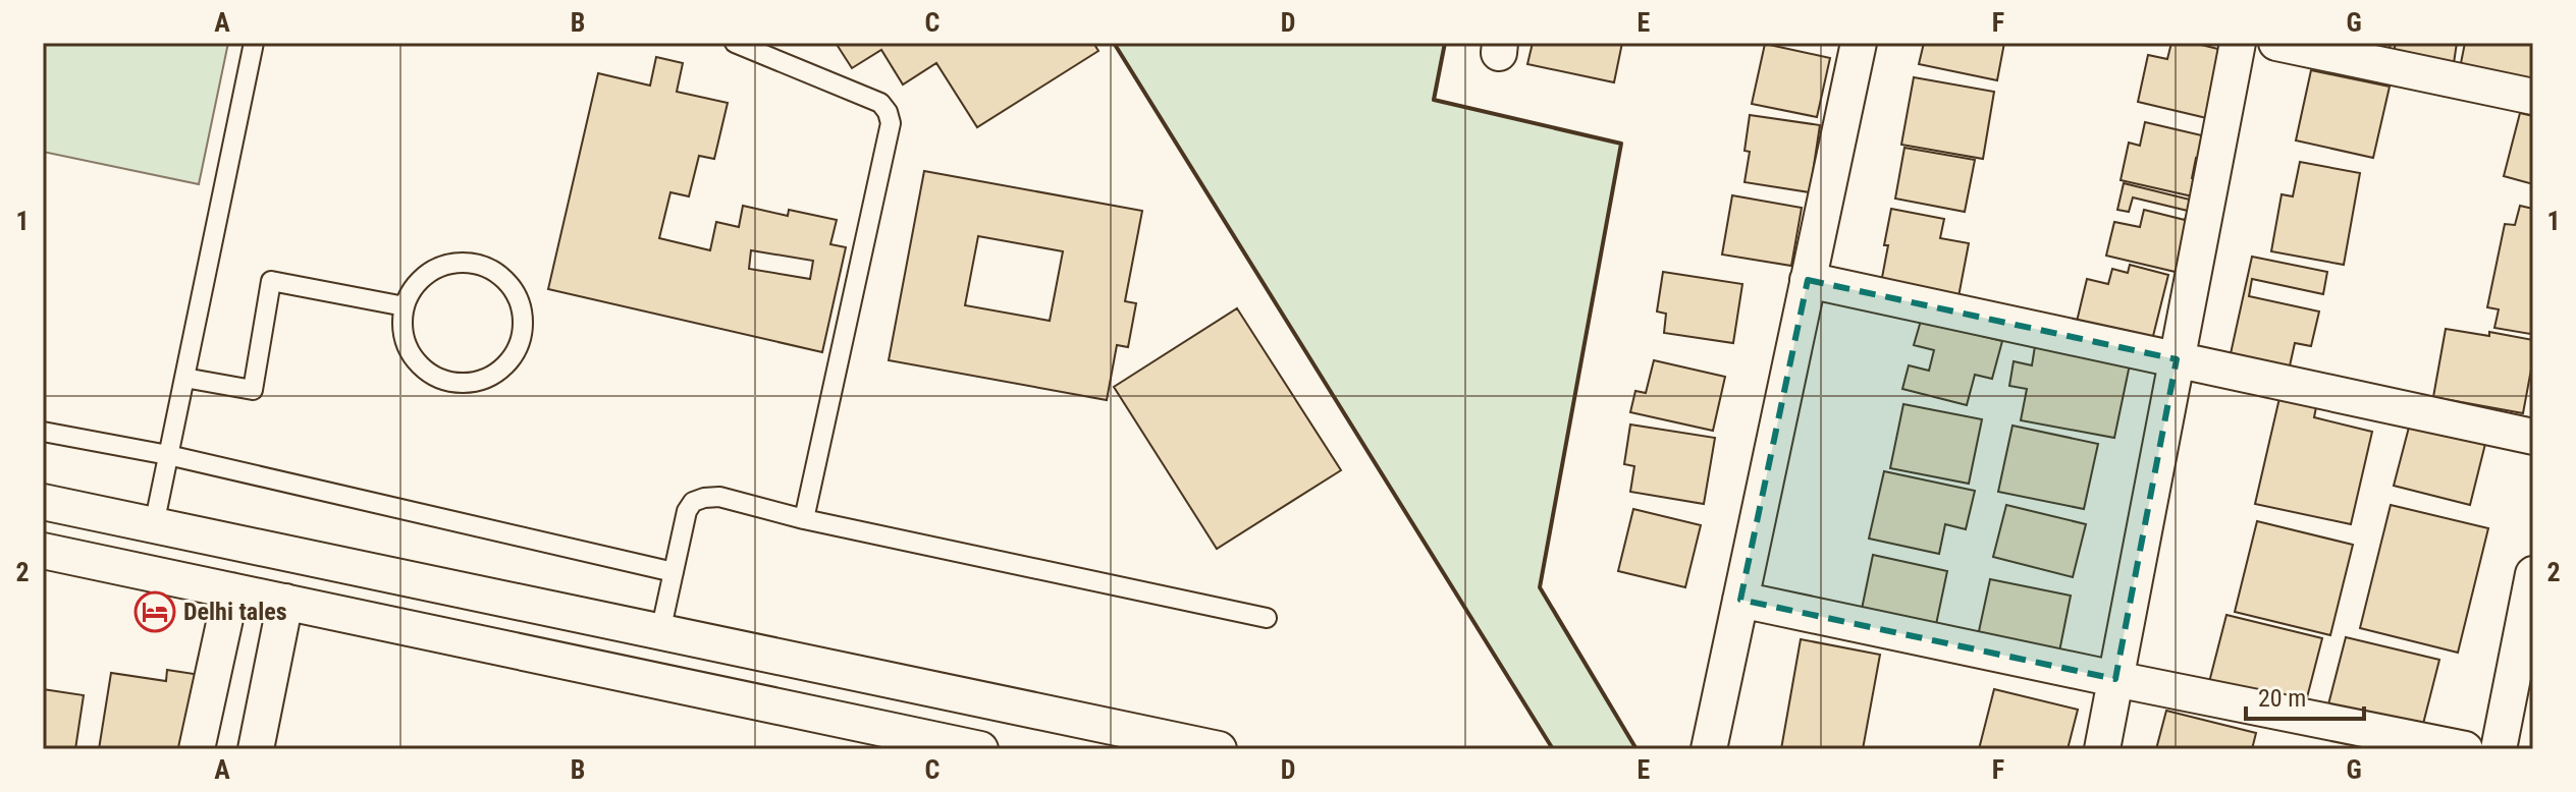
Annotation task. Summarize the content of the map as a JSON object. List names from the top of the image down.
{
  "places": {
    "hotel": ["Delhi tales"]
  },
  "scale_bar": "20 m",
  "grid": {
    "columns": [
      "A",
      "B",
      "C",
      "D",
      "E",
      "F",
      "G"
    ],
    "rows": ["1", "2"]
  }
}
